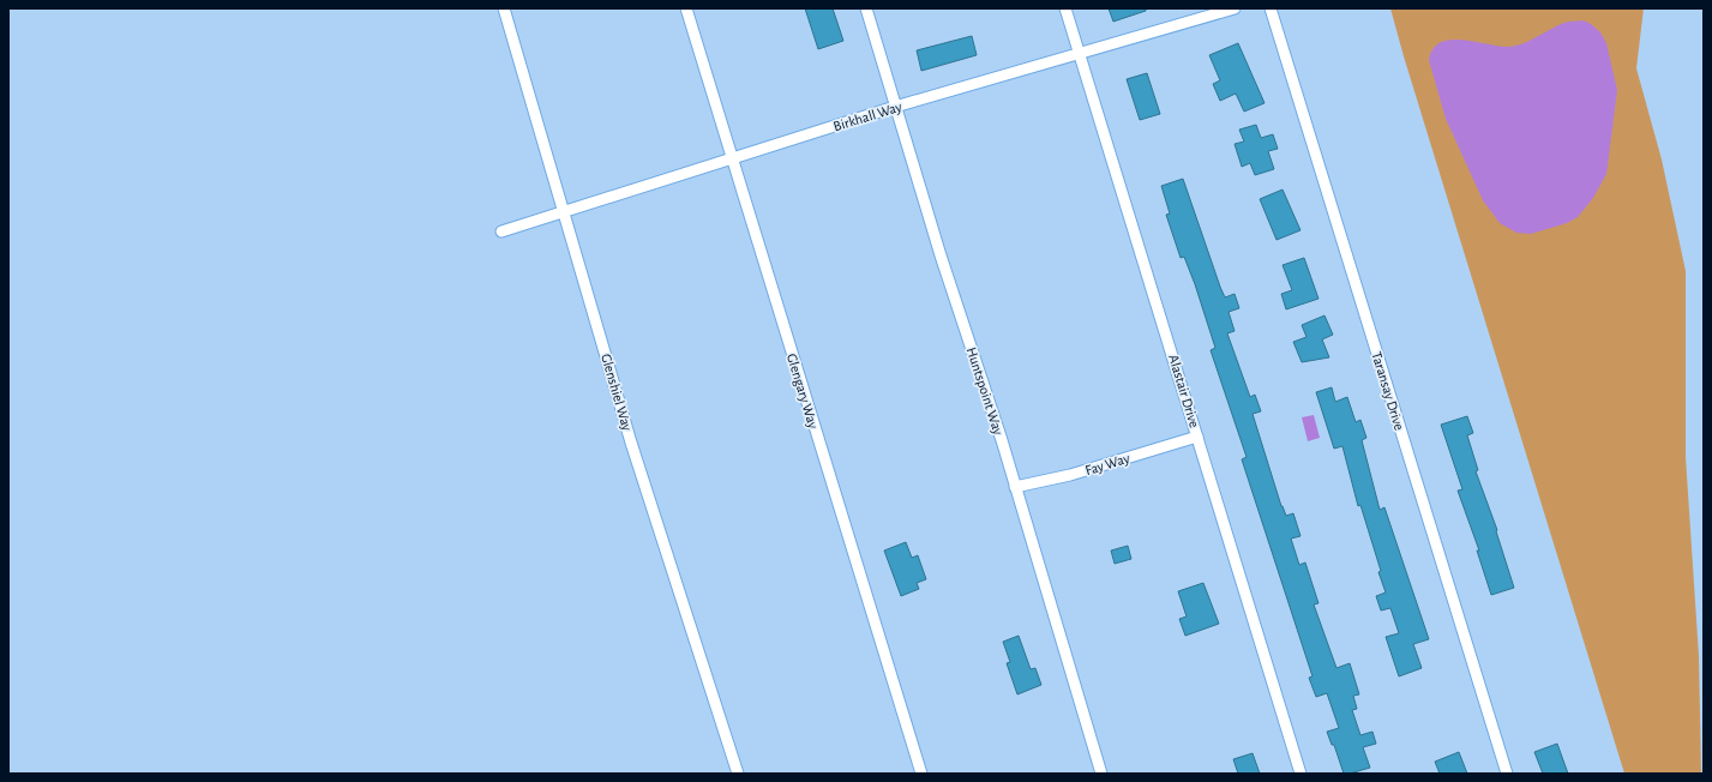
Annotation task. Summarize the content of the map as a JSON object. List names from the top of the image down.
{
  "streets": {
    "street": [
      "Birkhall Way",
      "Glengary Way",
      "Huntspoint Way",
      "Alastair Drive",
      "Taransay Drive",
      "Glenshiel Way",
      "Fay Way"
    ]
  },
  "crossings": [
    ["Birkhall Way", "Glengary Way"],
    ["Birkhall Way", "Huntspoint Way"],
    ["Birkhall Way", "Alastair Drive"],
    ["Birkhall Way", "Glenshiel Way"],
    ["Huntspoint Way", "Fay Way"],
    ["Alastair Drive", "Fay Way"]
  ]
}
